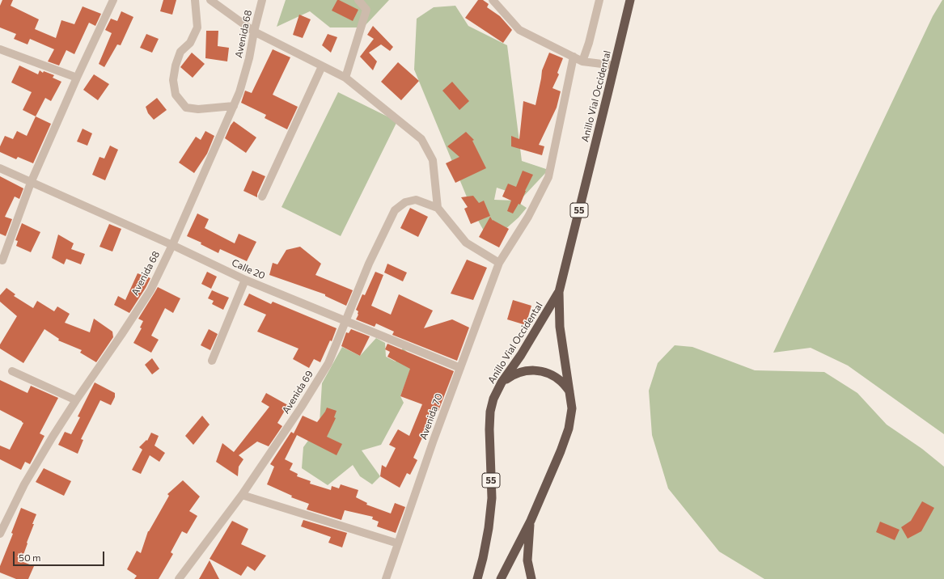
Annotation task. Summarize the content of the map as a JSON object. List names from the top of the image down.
{
  "streets": {
    "highway": ["Anillo Vial Occidental", "55"],
    "street": [
      "Avenida 68",
      "Calle 20",
      "Avenida 69",
      "Avenida 70"
    ]
  },
  "crossings": [
    ["Avenida 68", "Calle 20"],
    ["Calle 20", "Avenida 69"],
    ["Calle 20", "Avenida 70"]
  ],
  "scale_bar": "50 m"
}
